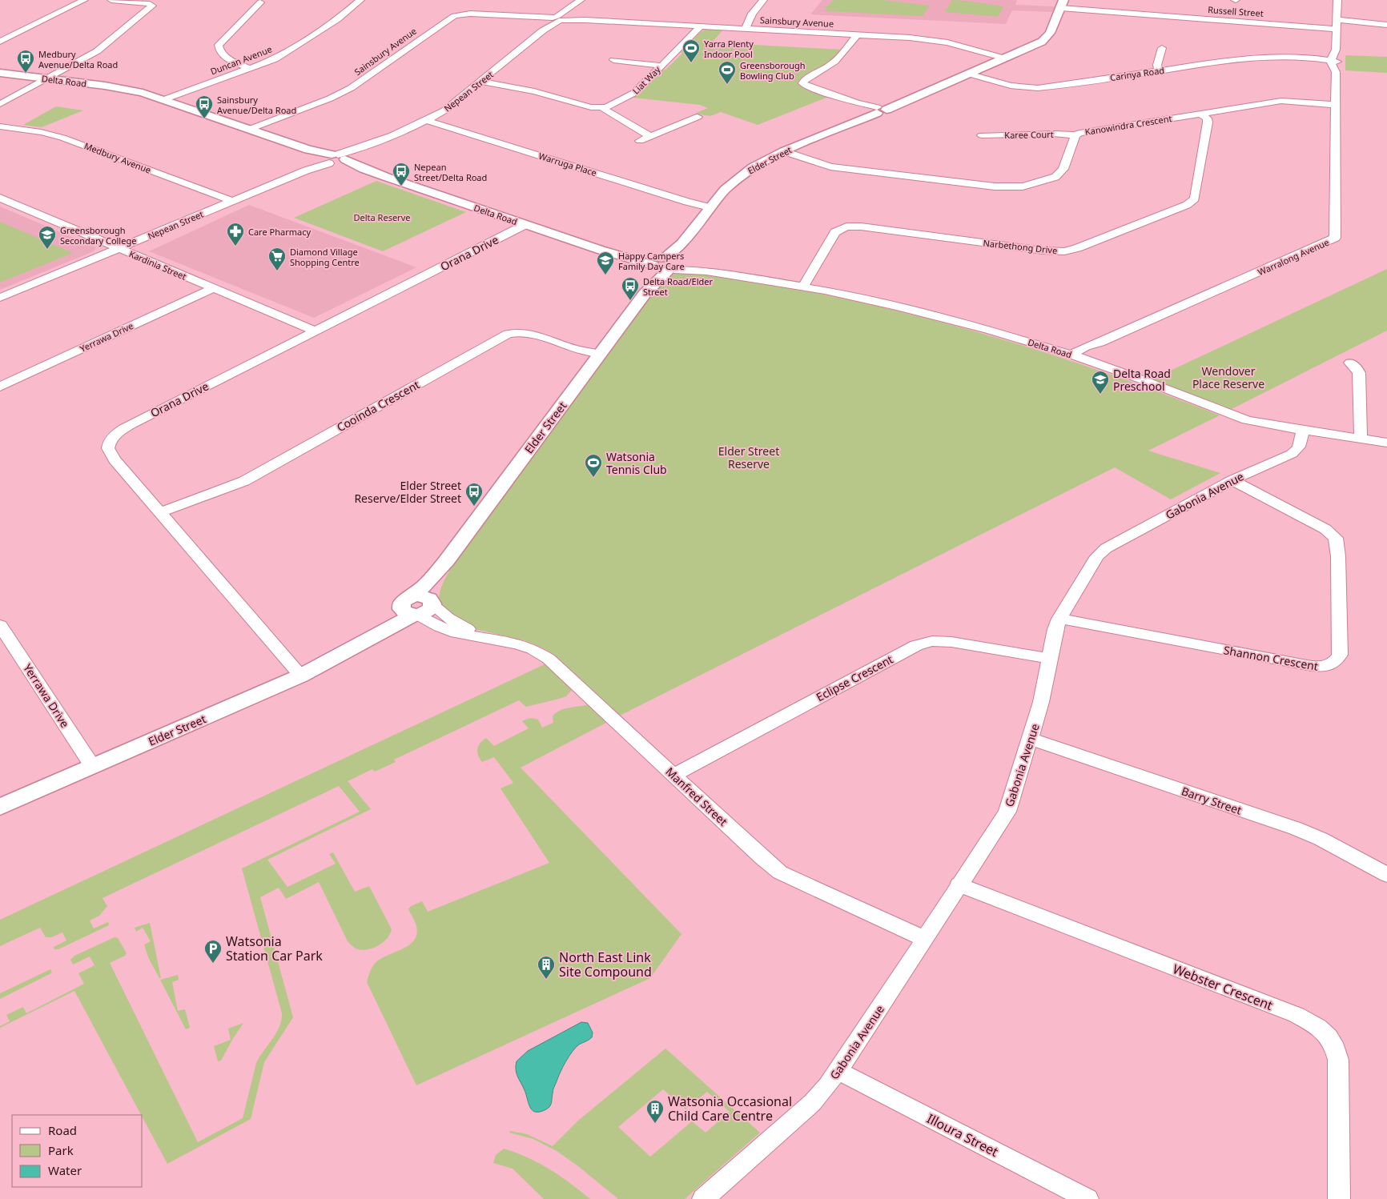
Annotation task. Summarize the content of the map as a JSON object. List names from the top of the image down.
{
  "streets": {
    "street": [
      "Russell Street",
      "Sainsbury Avenue",
      "Duncan Avenue",
      "Carinya Road",
      "Liat Way",
      "Delta Road",
      "Nepean Street",
      "Kanowindra Crescent",
      "Karee Court",
      "Medbury Avenue",
      "Elder Street",
      "Warruga Place",
      "Narbethong Drive",
      "Orana Drive",
      "Warralong Avenue",
      "Kardinia Street",
      "Yerrawa Drive",
      "Cooinda Crescent",
      "Gabonia Avenue",
      "Shannon Crescent",
      "Eclipse Crescent",
      "Manfred Street",
      "Barry Street",
      "Webster Crescent",
      "Illoura Street"
    ]
  },
  "crossings": [
    ["Russell Street", "Elder Street"],
    ["Russell Street", "Warralong Avenue"],
    ["Sainsbury Avenue", "Liat Way"],
    ["Sainsbury Avenue", "Delta Road"],
    ["Sainsbury Avenue", "Nepean Street"],
    ["Sainsbury Avenue", "Elder Street"],
    ["Duncan Avenue", "Delta Road"],
    ["Carinya Road", "Elder Street"],
    ["Carinya Road", "Warralong Avenue"],
    ["Liat Way", "Nepean Street"],
    ["Delta Road", "Nepean Street"],
    ["Delta Road", "Elder Street"],
    ["Delta Road", "Narbethong Drive"],
    ["Delta Road", "Orana Drive"],
    ["Delta Road", "Warralong Avenue"],
    ["Delta Road", "Gabonia Avenue"],
    ["Nepean Street", "Medbury Avenue"],
    ["Nepean Street", "Warruga Place"],
    ["Nepean Street", "Kardinia Street"],
    ["Kanowindra Crescent", "Karee Court"],
    ["Kanowindra Crescent", "Elder Street"],
    ["Kanowindra Crescent", "Narbethong Drive"],
    ["Kanowindra Crescent", "Warralong Avenue"],
    ["Elder Street", "Warruga Place"],
    ["Elder Street", "Orana Drive"],
    ["Elder Street", "Yerrawa Drive"],
    ["Elder Street", "Cooinda Crescent"],
    ["Elder Street", "Manfred Street"],
    ["Orana Drive", "Kardinia Street"],
    ["Orana Drive", "Cooinda Crescent"],
    ["Kardinia Street", "Yerrawa Drive"],
    ["Gabonia Avenue", "Shannon Crescent"],
    ["Gabonia Avenue", "Eclipse Crescent"],
    ["Gabonia Avenue", "Manfred Street"],
    ["Gabonia Avenue", "Barry Street"],
    ["Gabonia Avenue", "Webster Crescent"],
    ["Gabonia Avenue", "Illoura Street"],
    ["Eclipse Crescent", "Manfred Street"]
  ],
  "parks": ["Delta Reserve", "Wendover Place Reserve", "Elder Street Reserve"],
  "places": {
    "sports": ["Yarra Plenty Indoor Pool", "Greensborough Bowling Club", "Watsonia Tennis Club"],
    "bus stop": [
      "Medbury Avenue/Delta Road",
      "Sainsbury Avenue/Delta Road",
      "Nepean Street/Delta Road",
      "Delta Road/Elder Street",
      "Elder Street Reserve/Elder Street"
    ],
    "pharmacy": ["Care Pharmacy"],
    "school or university": ["Greensborough Secondary College", "Happy Campers Family Day Care", "Delta Road Preschool"],
    "supermarket": ["Diamond Village Shopping Centre"],
    "parking": ["Watsonia Station Car Park"],
    "building": ["North East Link Site Compound", "Watsonia Occasional Child Care Centre"]
  },
  "legend": ["Road", "Park", "Water"]
}
